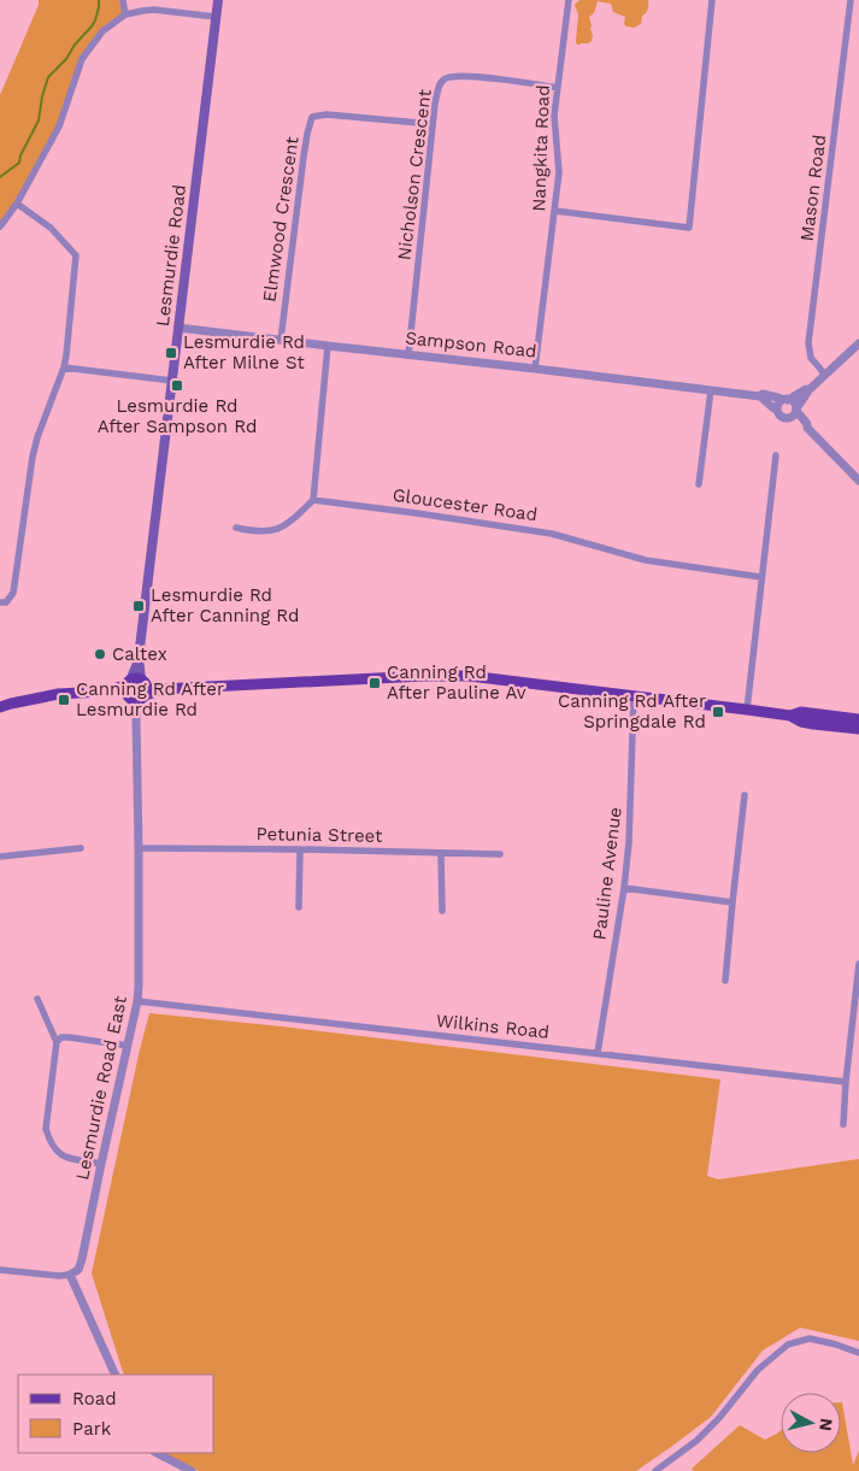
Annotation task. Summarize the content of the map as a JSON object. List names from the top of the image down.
{
  "streets": {
    "main road": ["Lesmurdie Road"],
    "street": [
      "Nangkita Road",
      "Nicholson Crescent",
      "Mason Road",
      "Elmwood Crescent",
      "Sampson Road",
      "Gloucester Road",
      "Petunia Street",
      "Pauline Avenue",
      "Wilkins Road",
      "Lesmurdie Road East"
    ]
  },
  "crossings": [
    ["Nangkita Road", "Nicholson Crescent"],
    ["Nangkita Road", "Sampson Road"],
    ["Nicholson Crescent", "Elmwood Crescent"],
    ["Nicholson Crescent", "Sampson Road"],
    ["Elmwood Crescent", "Sampson Road"],
    ["Lesmurdie Road", "Sampson Road"],
    ["Lesmurdie Road", "Lesmurdie Road East"],
    ["Petunia Street", "Lesmurdie Road East"],
    ["Pauline Avenue", "Wilkins Road"],
    ["Wilkins Road", "Lesmurdie Road East"]
  ],
  "places": {
    "transit": [
      "Lesmurdie Rd After Milne St",
      "Lesmurdie Rd After Sampson Rd",
      "Lesmurdie Rd After Canning Rd",
      "Canning Rd After Pauline Av",
      "Canning Rd After Lesmurdie Rd",
      "Canning Rd After Springdale Rd"
    ],
    "other": ["Caltex"]
  },
  "legend": ["Road", "Park"],
  "north": "right"
}
